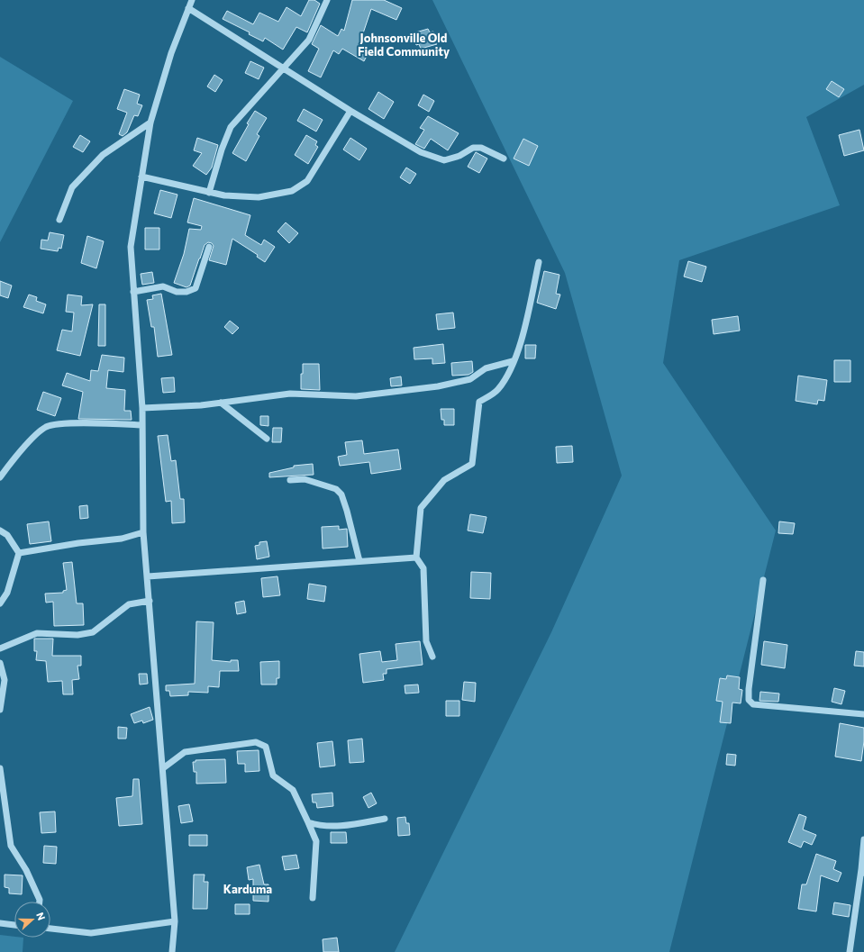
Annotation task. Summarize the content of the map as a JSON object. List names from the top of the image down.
{
  "districts": ["Johnsonville Old Field Community", "Karduma"],
  "north": "right"
}
